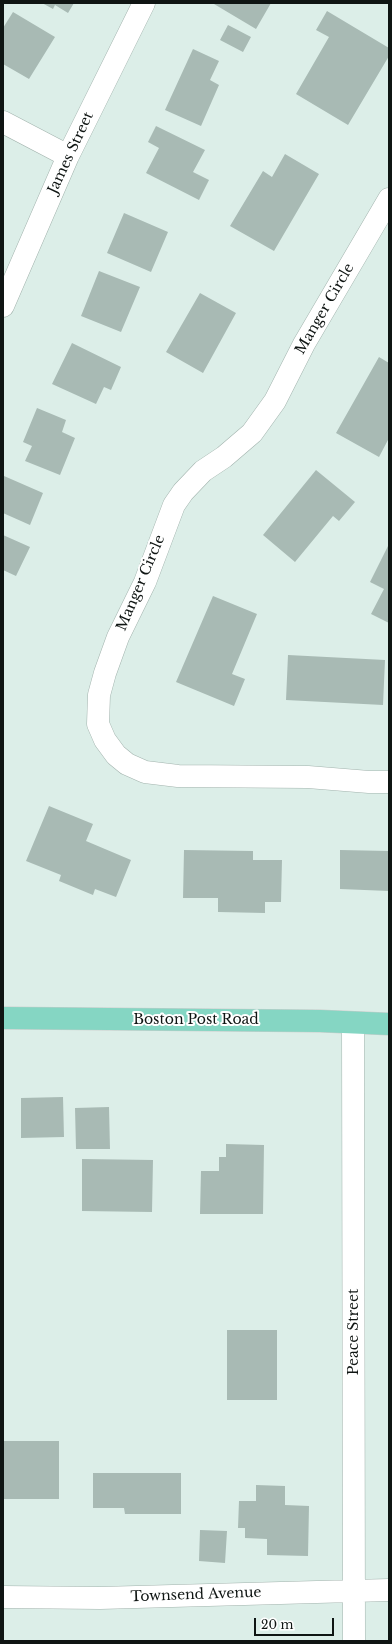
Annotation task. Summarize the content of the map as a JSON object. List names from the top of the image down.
{
  "streets": {
    "main road": ["Boston Post Road"],
    "street": [
      "James Street",
      "Manger Circle",
      "Peace Street",
      "Townsend Avenue"
    ]
  },
  "crossings": [
    ["Boston Post Road", "Peace Street"],
    ["Peace Street", "Townsend Avenue"]
  ],
  "scale_bar": "20 m"
}
